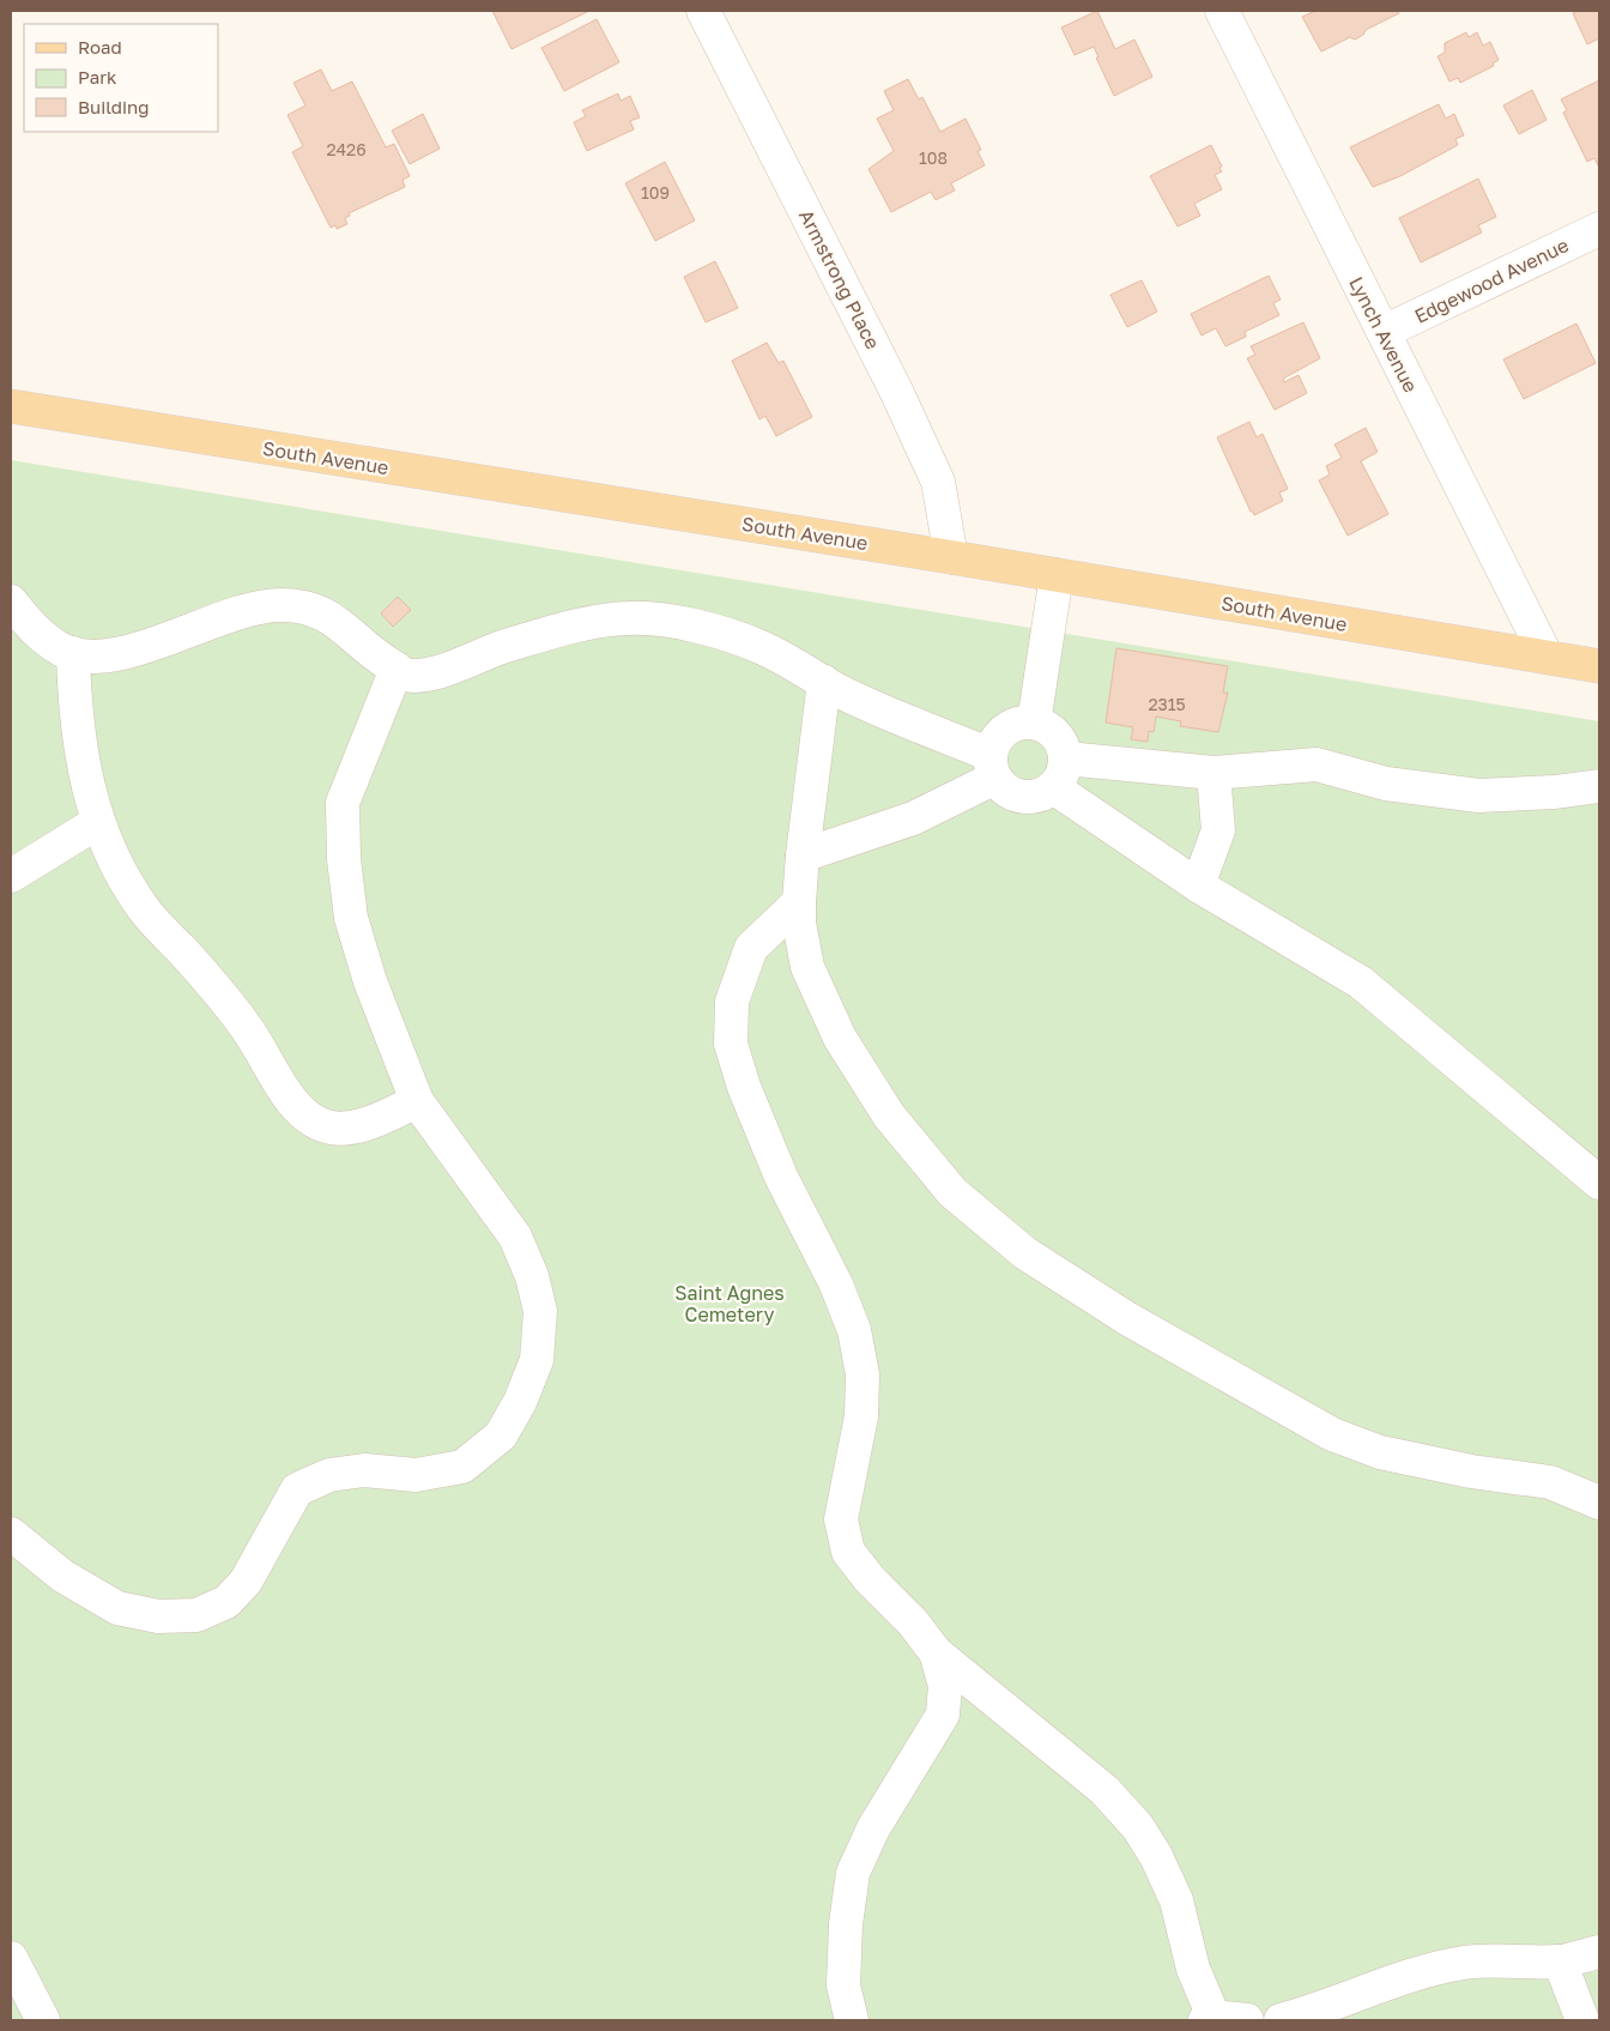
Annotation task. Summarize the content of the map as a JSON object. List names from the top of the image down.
{
  "streets": {
    "main road": ["South Avenue"],
    "street": ["Armstrong Place", "Edgewood Avenue", "Lynch Avenue"]
  },
  "crossings": [
    ["Armstrong Place", "South Avenue"],
    ["Edgewood Avenue", "Lynch Avenue"],
    ["Lynch Avenue", "South Avenue"]
  ],
  "parks": ["Saint Agnes Cemetery"],
  "house_numbers": [
    "2426",
    "108",
    "109",
    "2315"
  ],
  "legend": ["Road", "Park", "Building"]
}
